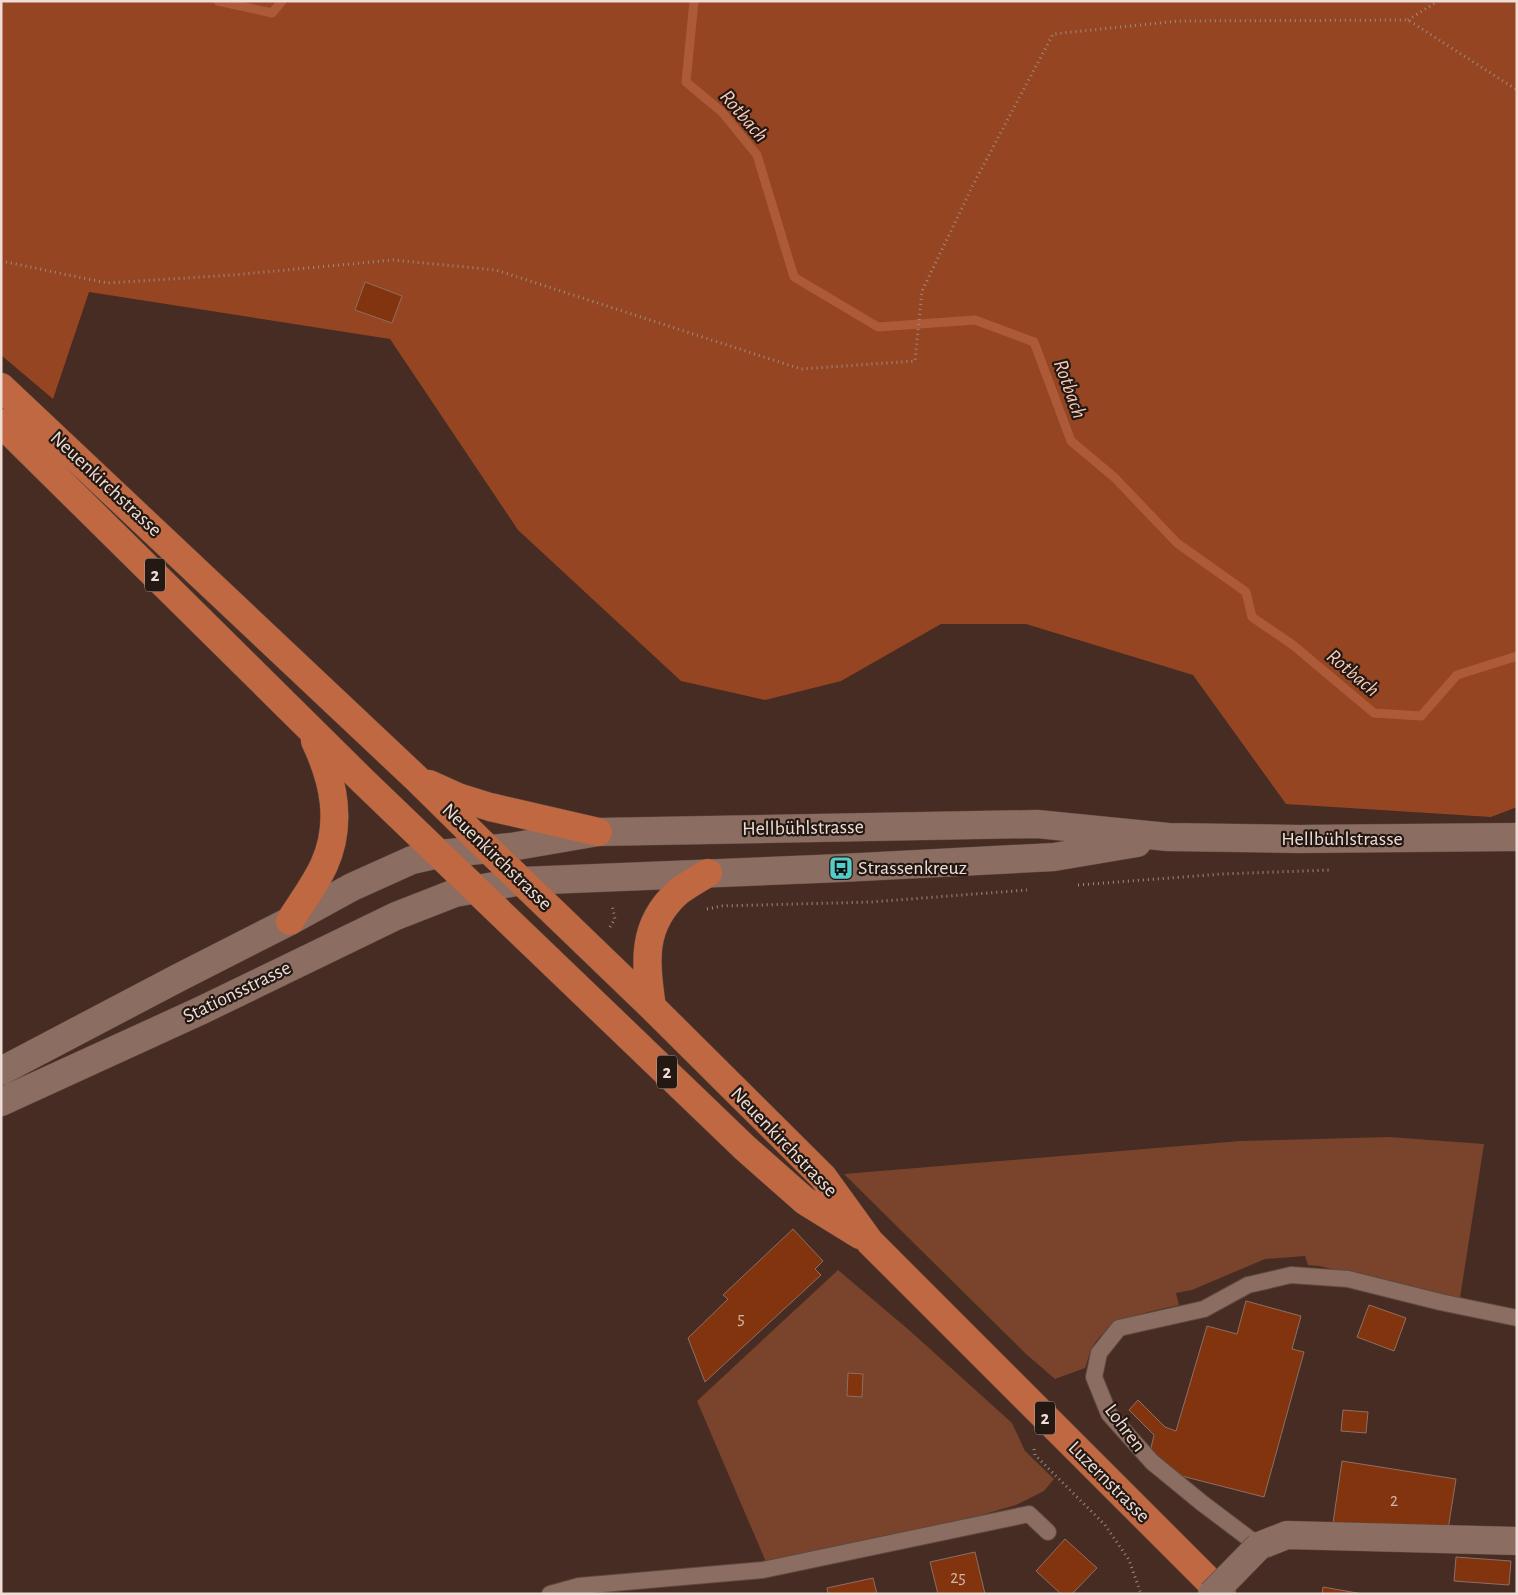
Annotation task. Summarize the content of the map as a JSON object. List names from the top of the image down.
{
  "streets": {
    "main road": [
      "Neuenkirchstrasse",
      "2",
      "Hellbühlstrasse",
      "Stationsstrasse",
      "Luzernstrasse"
    ],
    "lane": ["Lohren"]
  },
  "crossings": [
    ["Neuenkirchstrasse", "Hellbühlstrasse"],
    ["Neuenkirchstrasse", "Stationsstrasse"],
    ["Neuenkirchstrasse", "Luzernstrasse"],
    ["Hellbühlstrasse", "Stationsstrasse"]
  ],
  "water": ["Rotbach"],
  "places": {
    "bus stop": ["Strassenkreuz"]
  },
  "house_numbers": ["5", "2", "25"]
}
